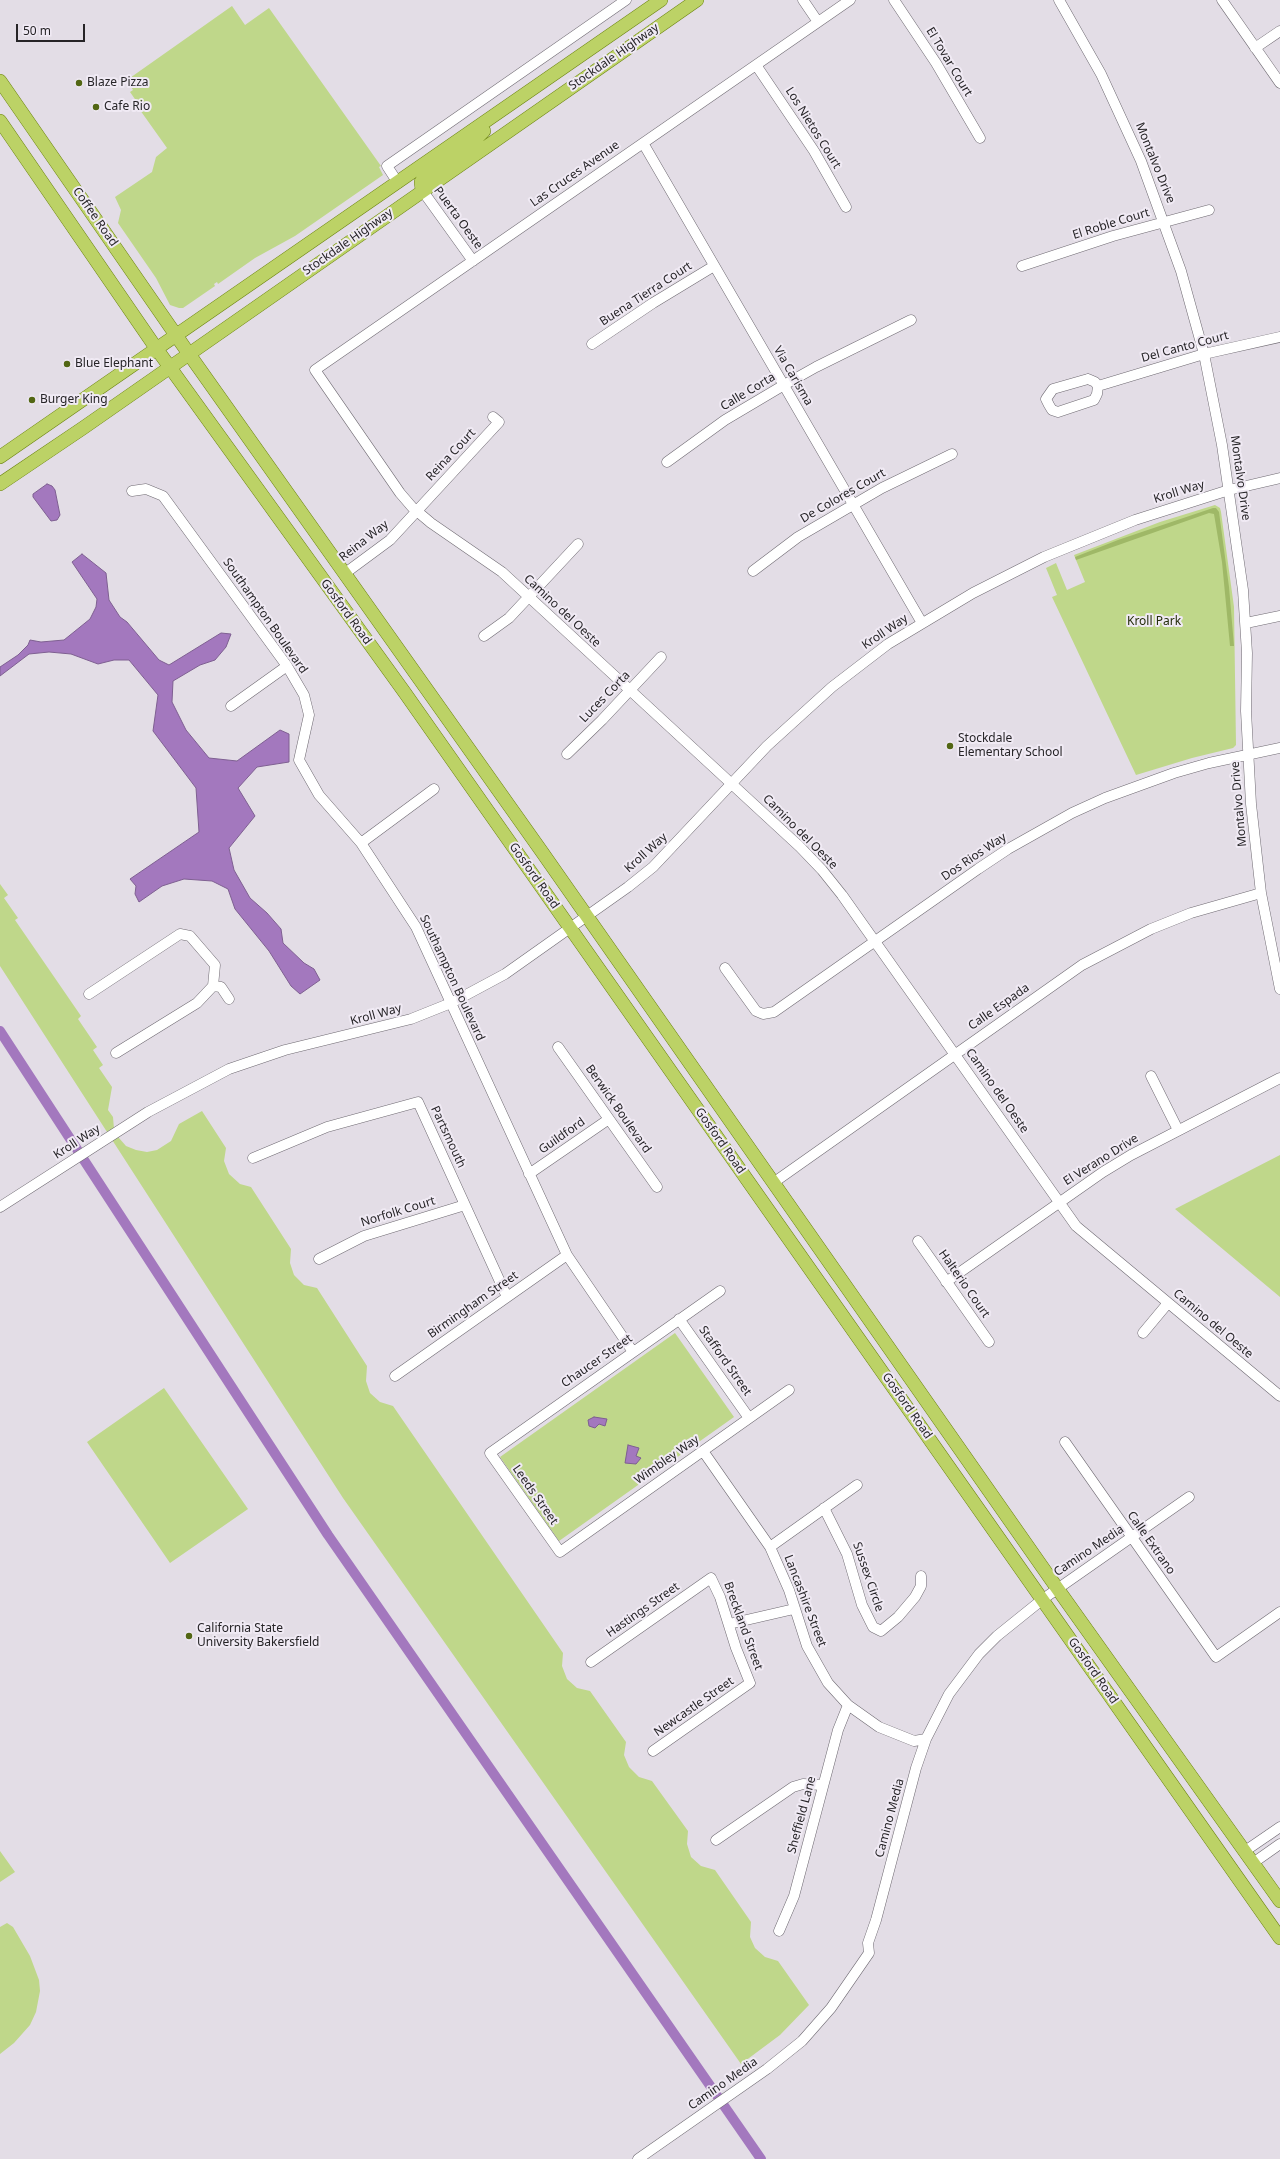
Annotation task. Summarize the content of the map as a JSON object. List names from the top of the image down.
{
  "streets": {
    "main road": ["Stockdale Highway", "Coffee Road", "Gosford Road"],
    "street": [
      "El Tovar Court",
      "Los Nietos Court",
      "Montalvo Drive",
      "Las Cruces Avenue",
      "Puerta Oeste",
      "El Roble Court",
      "Buena Tierra Court",
      "Del Canto Court",
      "Via Carisma",
      "Calle Corta",
      "Reina Court",
      "Kroll Way",
      "De Colores Court",
      "Reina Way",
      "Camino del Oeste",
      "Southampton Boulevard",
      "Luces Corta",
      "Dos Rios Way",
      "Calle Espada",
      "Berwick Boulevard",
      "Guildford",
      "Partsmouth",
      "El Verano Drive",
      "Norfolk Court",
      "Halterio Court",
      "Birmingham Street",
      "Chaucer Street",
      "Stafford Street",
      "Wimbley Way",
      "Leeds Street",
      "Calle Extrano",
      "Camino Media",
      "Sussex Circle",
      "Lancashire Street",
      "Hastings Street",
      "Breckland Street",
      "Newcastle Street",
      "Sheffield Lane"
    ]
  },
  "crossings": [
    ["Stockdale Highway", "Coffee Road"],
    ["Stockdale Highway", "Puerta Oeste"],
    ["Stockdale Highway", "Gosford Road"],
    ["Los Nietos Court", "Las Cruces Avenue"],
    ["Montalvo Drive", "El Roble Court"],
    ["Montalvo Drive", "Del Canto Court"],
    ["Montalvo Drive", "Kroll Way"],
    ["Montalvo Drive", "Dos Rios Way"],
    ["Montalvo Drive", "Calle Espada"],
    ["Las Cruces Avenue", "Puerta Oeste"],
    ["Las Cruces Avenue", "Via Carisma"],
    ["Las Cruces Avenue", "Camino del Oeste"],
    ["Coffee Road", "Gosford Road"],
    ["Buena Tierra Court", "Via Carisma"],
    ["Via Carisma", "Calle Corta"],
    ["Via Carisma", "Kroll Way"],
    ["Via Carisma", "De Colores Court"],
    ["Reina Court", "Reina Way"],
    ["Reina Court", "Camino del Oeste"],
    ["Kroll Way", "Camino del Oeste"],
    ["Kroll Way", "Gosford Road"],
    ["Kroll Way", "Southampton Boulevard"],
    ["Reina Way", "Camino del Oeste"],
    ["Reina Way", "Gosford Road"],
    ["Camino del Oeste", "Luces Corta"],
    ["Camino del Oeste", "Dos Rios Way"],
    ["Camino del Oeste", "Calle Espada"],
    ["Camino del Oeste", "El Verano Drive"],
    ["Gosford Road", "Calle Espada"],
    ["Gosford Road", "Camino Media"],
    ["Southampton Boulevard", "Guildford"],
    ["Southampton Boulevard", "Birmingham Street"],
    ["Southampton Boulevard", "Chaucer Street"],
    ["Berwick Boulevard", "Guildford"],
    ["Partsmouth", "Norfolk Court"],
    ["Partsmouth", "Birmingham Street"],
    ["El Verano Drive", "Halterio Court"],
    ["Chaucer Street", "Stafford Street"],
    ["Chaucer Street", "Leeds Street"],
    ["Stafford Street", "Wimbley Way"],
    ["Wimbley Way", "Leeds Street"],
    ["Wimbley Way", "Lancashire Street"],
    ["Calle Extrano", "Camino Media"],
    ["Camino Media", "Lancashire Street"],
    ["Lancashire Street", "Sheffield Lane"],
    ["Hastings Street", "Breckland Street"],
    ["Breckland Street", "Newcastle Street"]
  ],
  "parks": ["Kroll Park"],
  "places": [
    "Blaze Pizza",
    "Cafe Rio",
    "Blue Elephant",
    "Burger King",
    "Stockdale Elementary School",
    "California State University Bakersfield"
  ],
  "scale_bar": "50 m"
}
